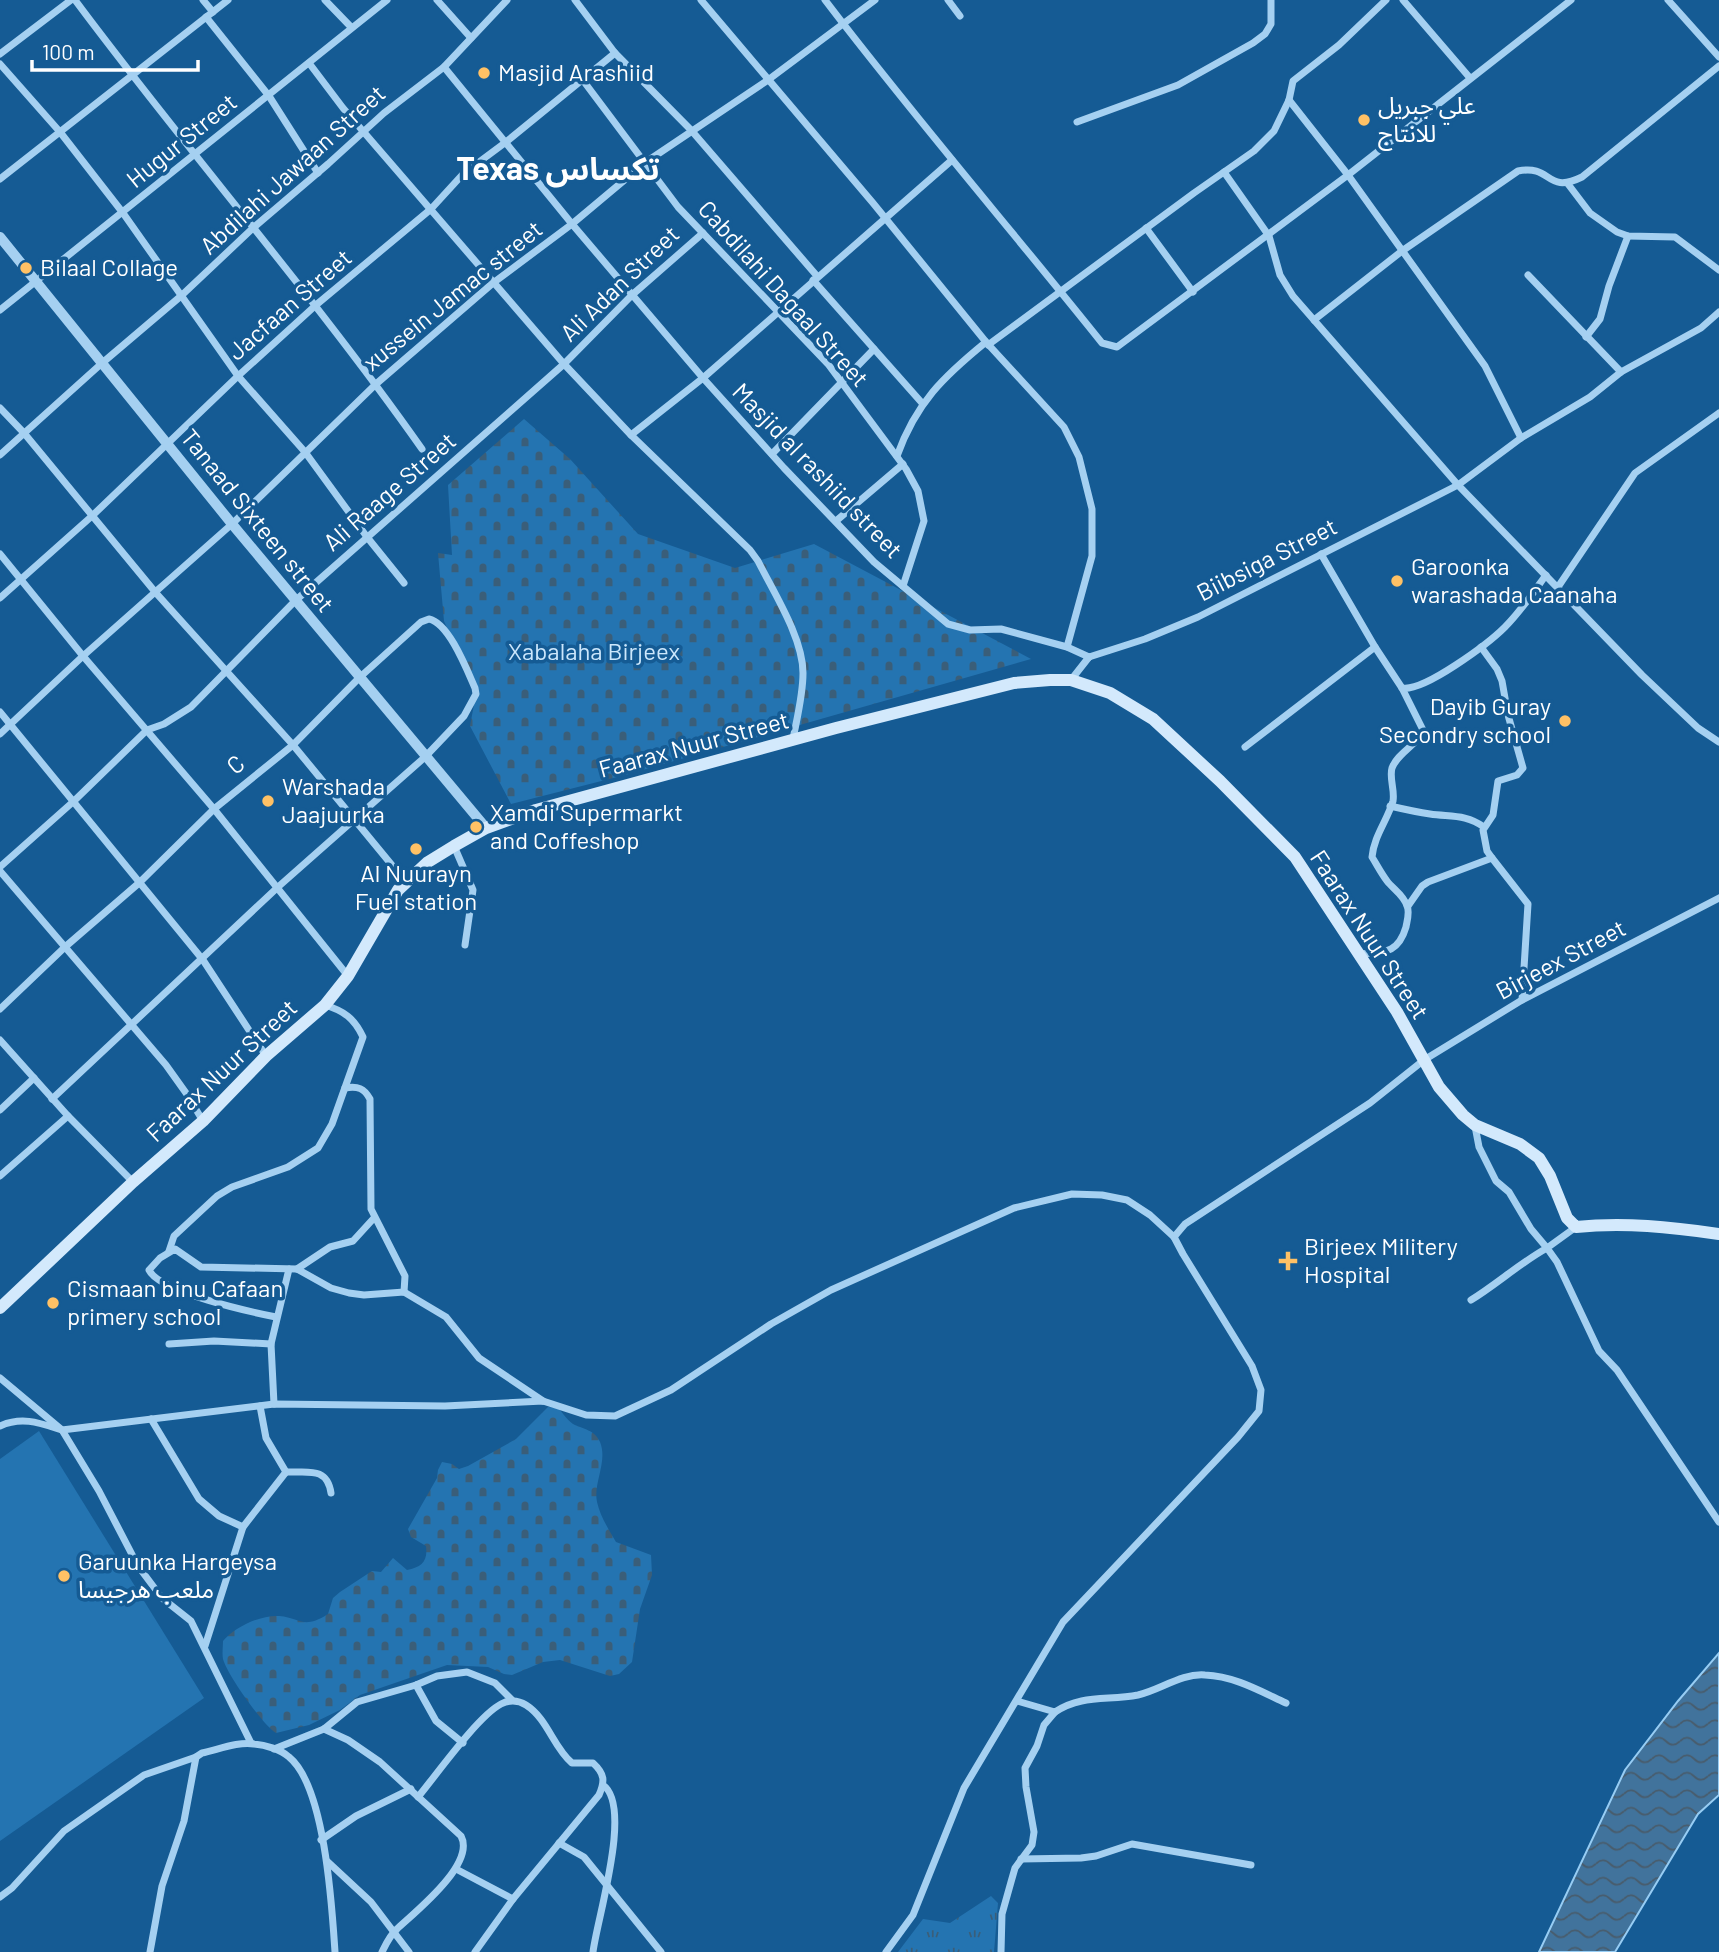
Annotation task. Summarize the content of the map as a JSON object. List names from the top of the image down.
{
  "streets": {
    "main road": ["Faarax Nuur Street"],
    "street": [
      "Hugur Street",
      "Abdilahi Jawaan Street",
      "Ali Adan Street",
      "Cabdilahi Dagaal Street",
      "xussein Jamac street",
      "Jacfaan Street",
      "Masjid al rashiid street",
      "Ali Raage Street",
      "Tanaad Sixteen street",
      "Biibsiga Street",
      "C",
      "Birjeex Street"
    ]
  },
  "crossings": [
    ["Hugur Street", "Tanaad Sixteen street"],
    ["Abdilahi Jawaan Street", "Masjid al rashiid street"],
    ["Abdilahi Jawaan Street", "Tanaad Sixteen street"],
    ["Ali Adan Street", "Cabdilahi Dagaal Street"],
    ["Ali Adan Street", "Masjid al rashiid street"],
    ["Ali Adan Street", "Ali Raage Street"],
    ["Cabdilahi Dagaal Street", "xussein Jamac street"],
    ["Cabdilahi Dagaal Street", "Jacfaan Street"],
    ["Cabdilahi Dagaal Street", "Masjid al rashiid street"],
    ["xussein Jamac street", "Masjid al rashiid street"],
    ["xussein Jamac street", "Tanaad Sixteen street"],
    ["Jacfaan Street", "Masjid al rashiid street"],
    ["Jacfaan Street", "Tanaad Sixteen street"],
    ["Masjid al rashiid street", "Biibsiga Street"],
    ["Ali Raage Street", "Tanaad Sixteen street"],
    ["Tanaad Sixteen street", "Faarax Nuur Street"],
    ["Tanaad Sixteen street", "C"],
    ["Faarax Nuur Street", "Birjeex Street"]
  ],
  "districts": ["Texas تكساس"],
  "parks": ["Xabalaha Birjeex"],
  "places": {
    "other": [
      "Masjid Arashiid",
      "علي جبريل للانتاج",
      "Bilaal Collage",
      "Garoonka warashada Caanaha",
      "Dayib Guray Secondry school",
      "Warshada Jaajuurka",
      "Xamdi Supermarkt and Coffeshop",
      "Al Nuurayn Fuel station",
      "Cismaan binu Cafaan primery school",
      "Garuunka Hargeysa ملعب هرجيسا"
    ],
    "health": ["Birjeex Militery Hospital"]
  },
  "scale_bar": "100 m"
}
